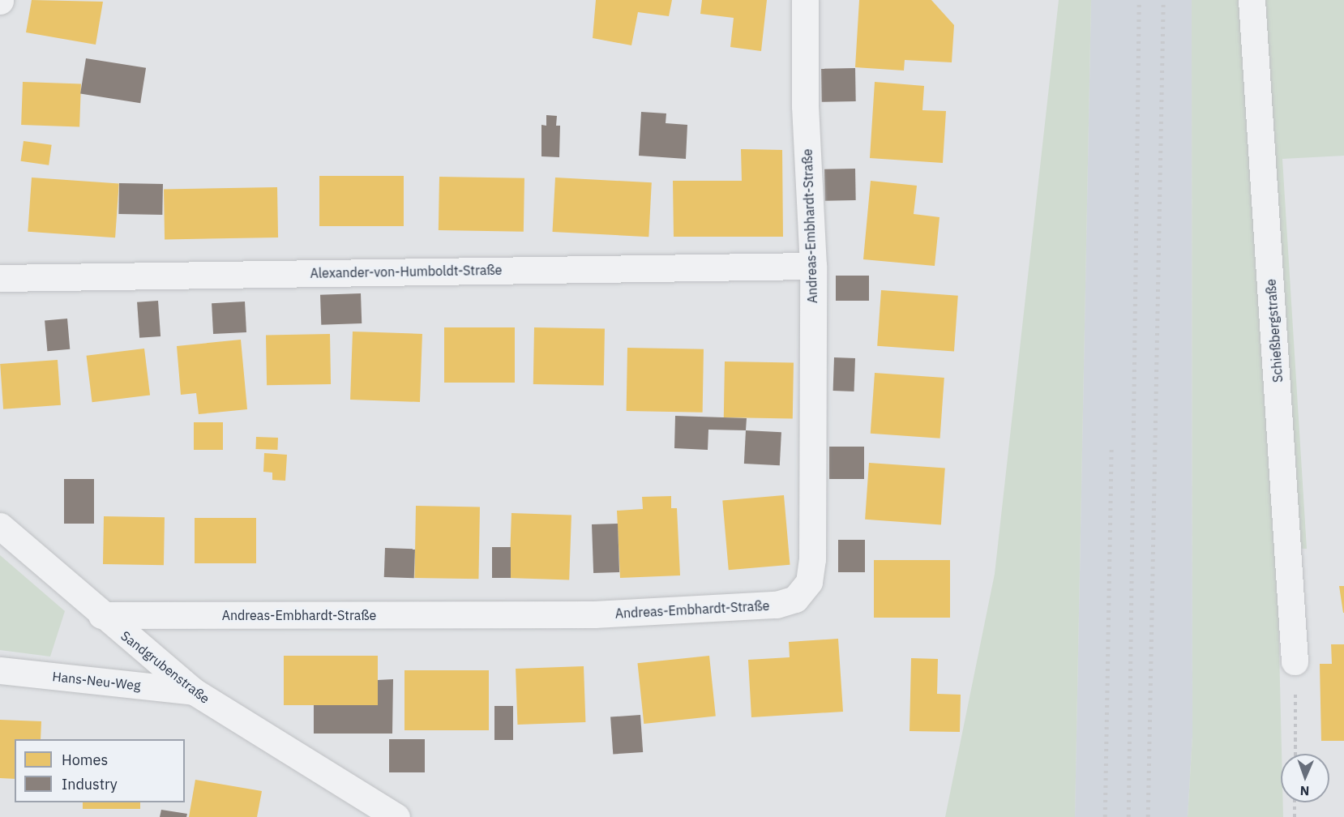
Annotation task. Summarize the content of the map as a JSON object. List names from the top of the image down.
{
  "streets": {
    "street": [
      "Andreas-Embhardt-Straße",
      "Alexander-von-Humboldt-Straße",
      "Schießbergstraße",
      "Sandgrubenstraße",
      "Hans-Neu-Weg"
    ]
  },
  "crossings": [
    ["Andreas-Embhardt-Straße", "Alexander-von-Humboldt-Straße"],
    ["Andreas-Embhardt-Straße", "Sandgrubenstraße"],
    ["Sandgrubenstraße", "Hans-Neu-Weg"]
  ],
  "legend": ["Homes", "Industry"],
  "north": "bottom"
}
